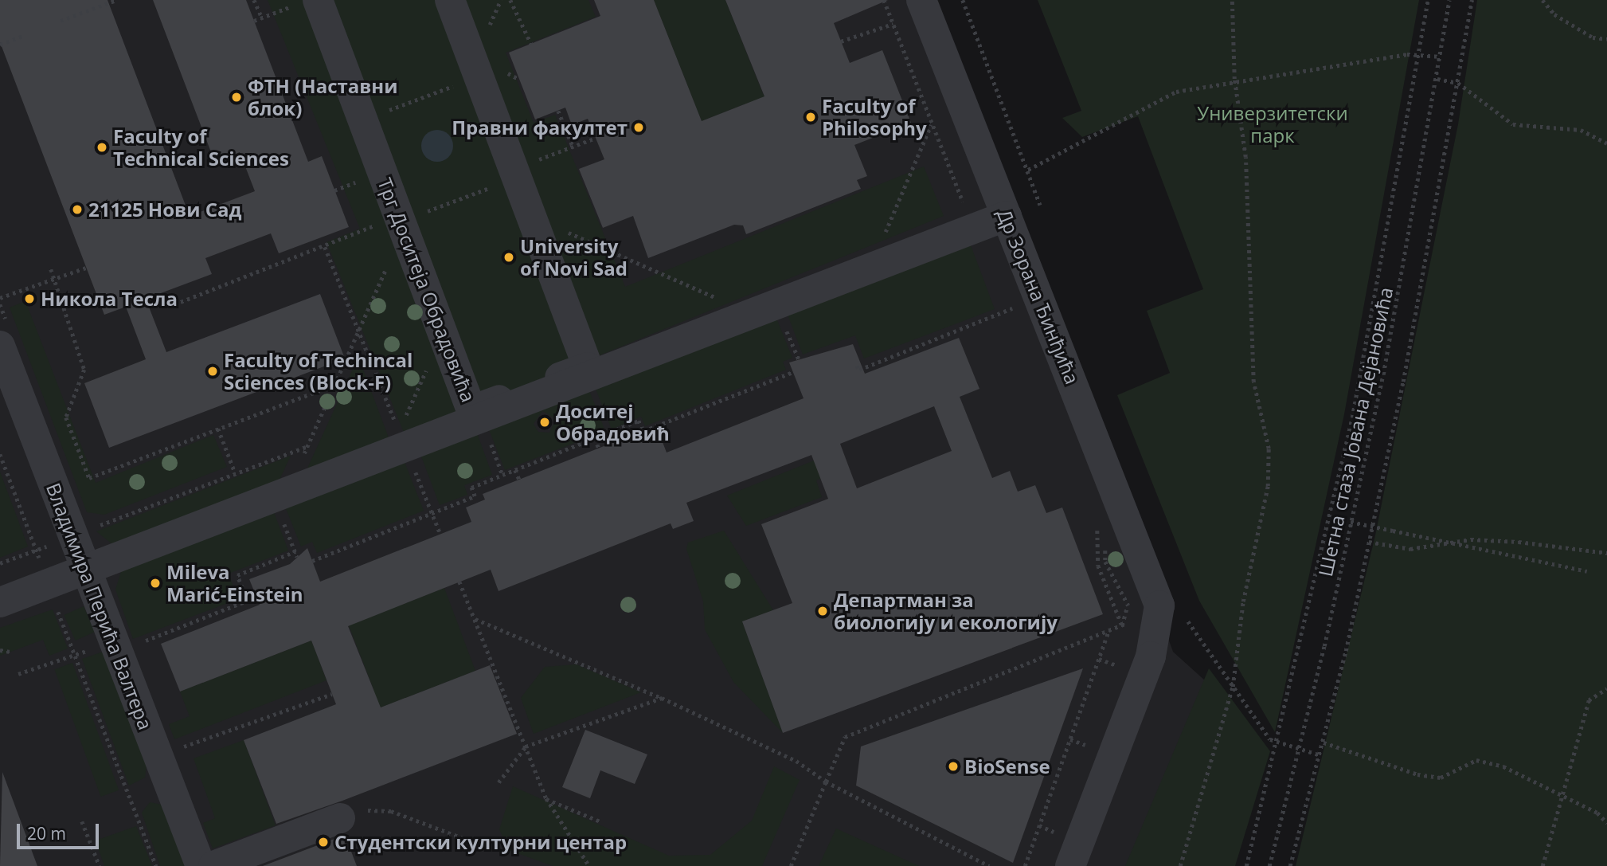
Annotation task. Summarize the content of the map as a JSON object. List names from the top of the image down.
{
  "streets": {
    "street": ["Трг Доситеја Обрадовића", "Др Зорана Ђинђића", "Владимира Перића Валтера"],
    "path": ["Шетна стаза Јована Дејановића"]
  },
  "parks": ["Универзитетски парк"],
  "places": [
    "ФТН (Наставни блок)",
    "Faculty of Philosophy",
    "Правни факултет",
    "Faculty of Technical Sciences",
    "21125 Нови Сад",
    "University of Novi Sad",
    "Никола Тесла",
    "Faculty of Techincal Sciences (Block-F)",
    "Доситеј Обрадовић",
    "Mileva Marić-Einstein",
    "Департман за биологију и екологију",
    "BioSense",
    "Студентски културни центар"
  ],
  "scale_bar": "20 m"
}
